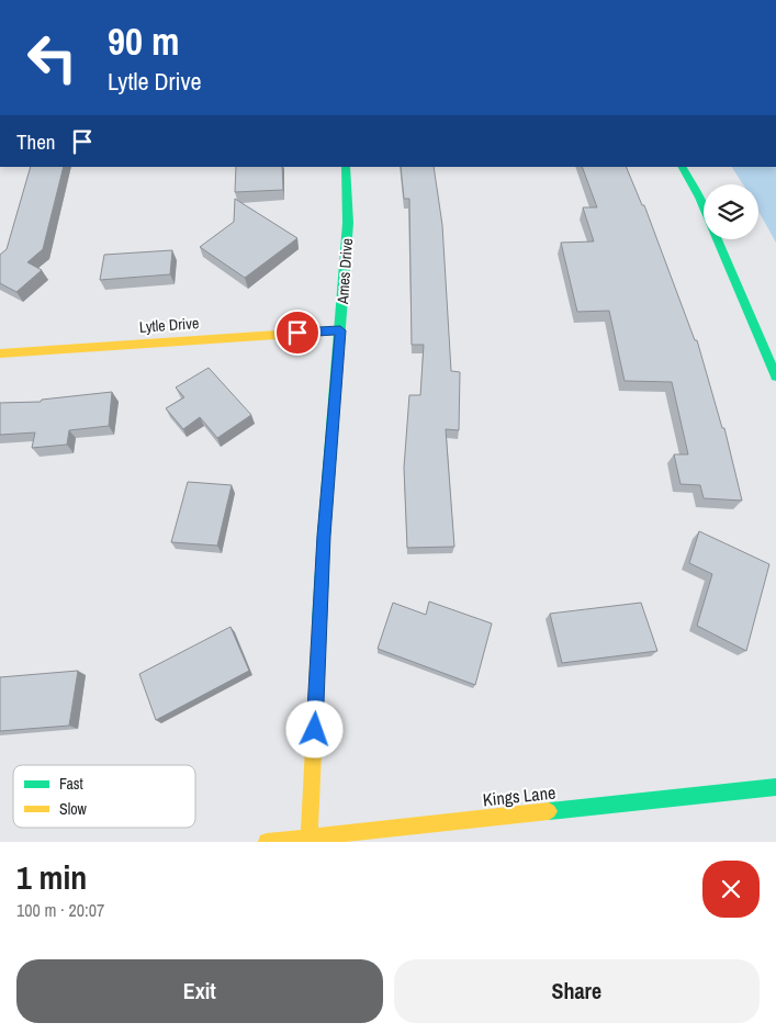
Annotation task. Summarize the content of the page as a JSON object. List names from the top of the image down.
{
  "streets": {
    "street": ["Ames Drive", "Lytle Drive", "Kings Lane"]
  },
  "crossings": [
    ["Ames Drive", "Lytle Drive"],
    ["Ames Drive", "Kings Lane"]
  ],
  "legend": ["Fast", "Slow"],
  "page": {
    "turn": ["90 m", "Lytle Drive"],
    "then": "Then",
    "heading": ["1 min", "100 m · 20:07"],
    "buttons": ["Exit", "Share"]
  }
}
